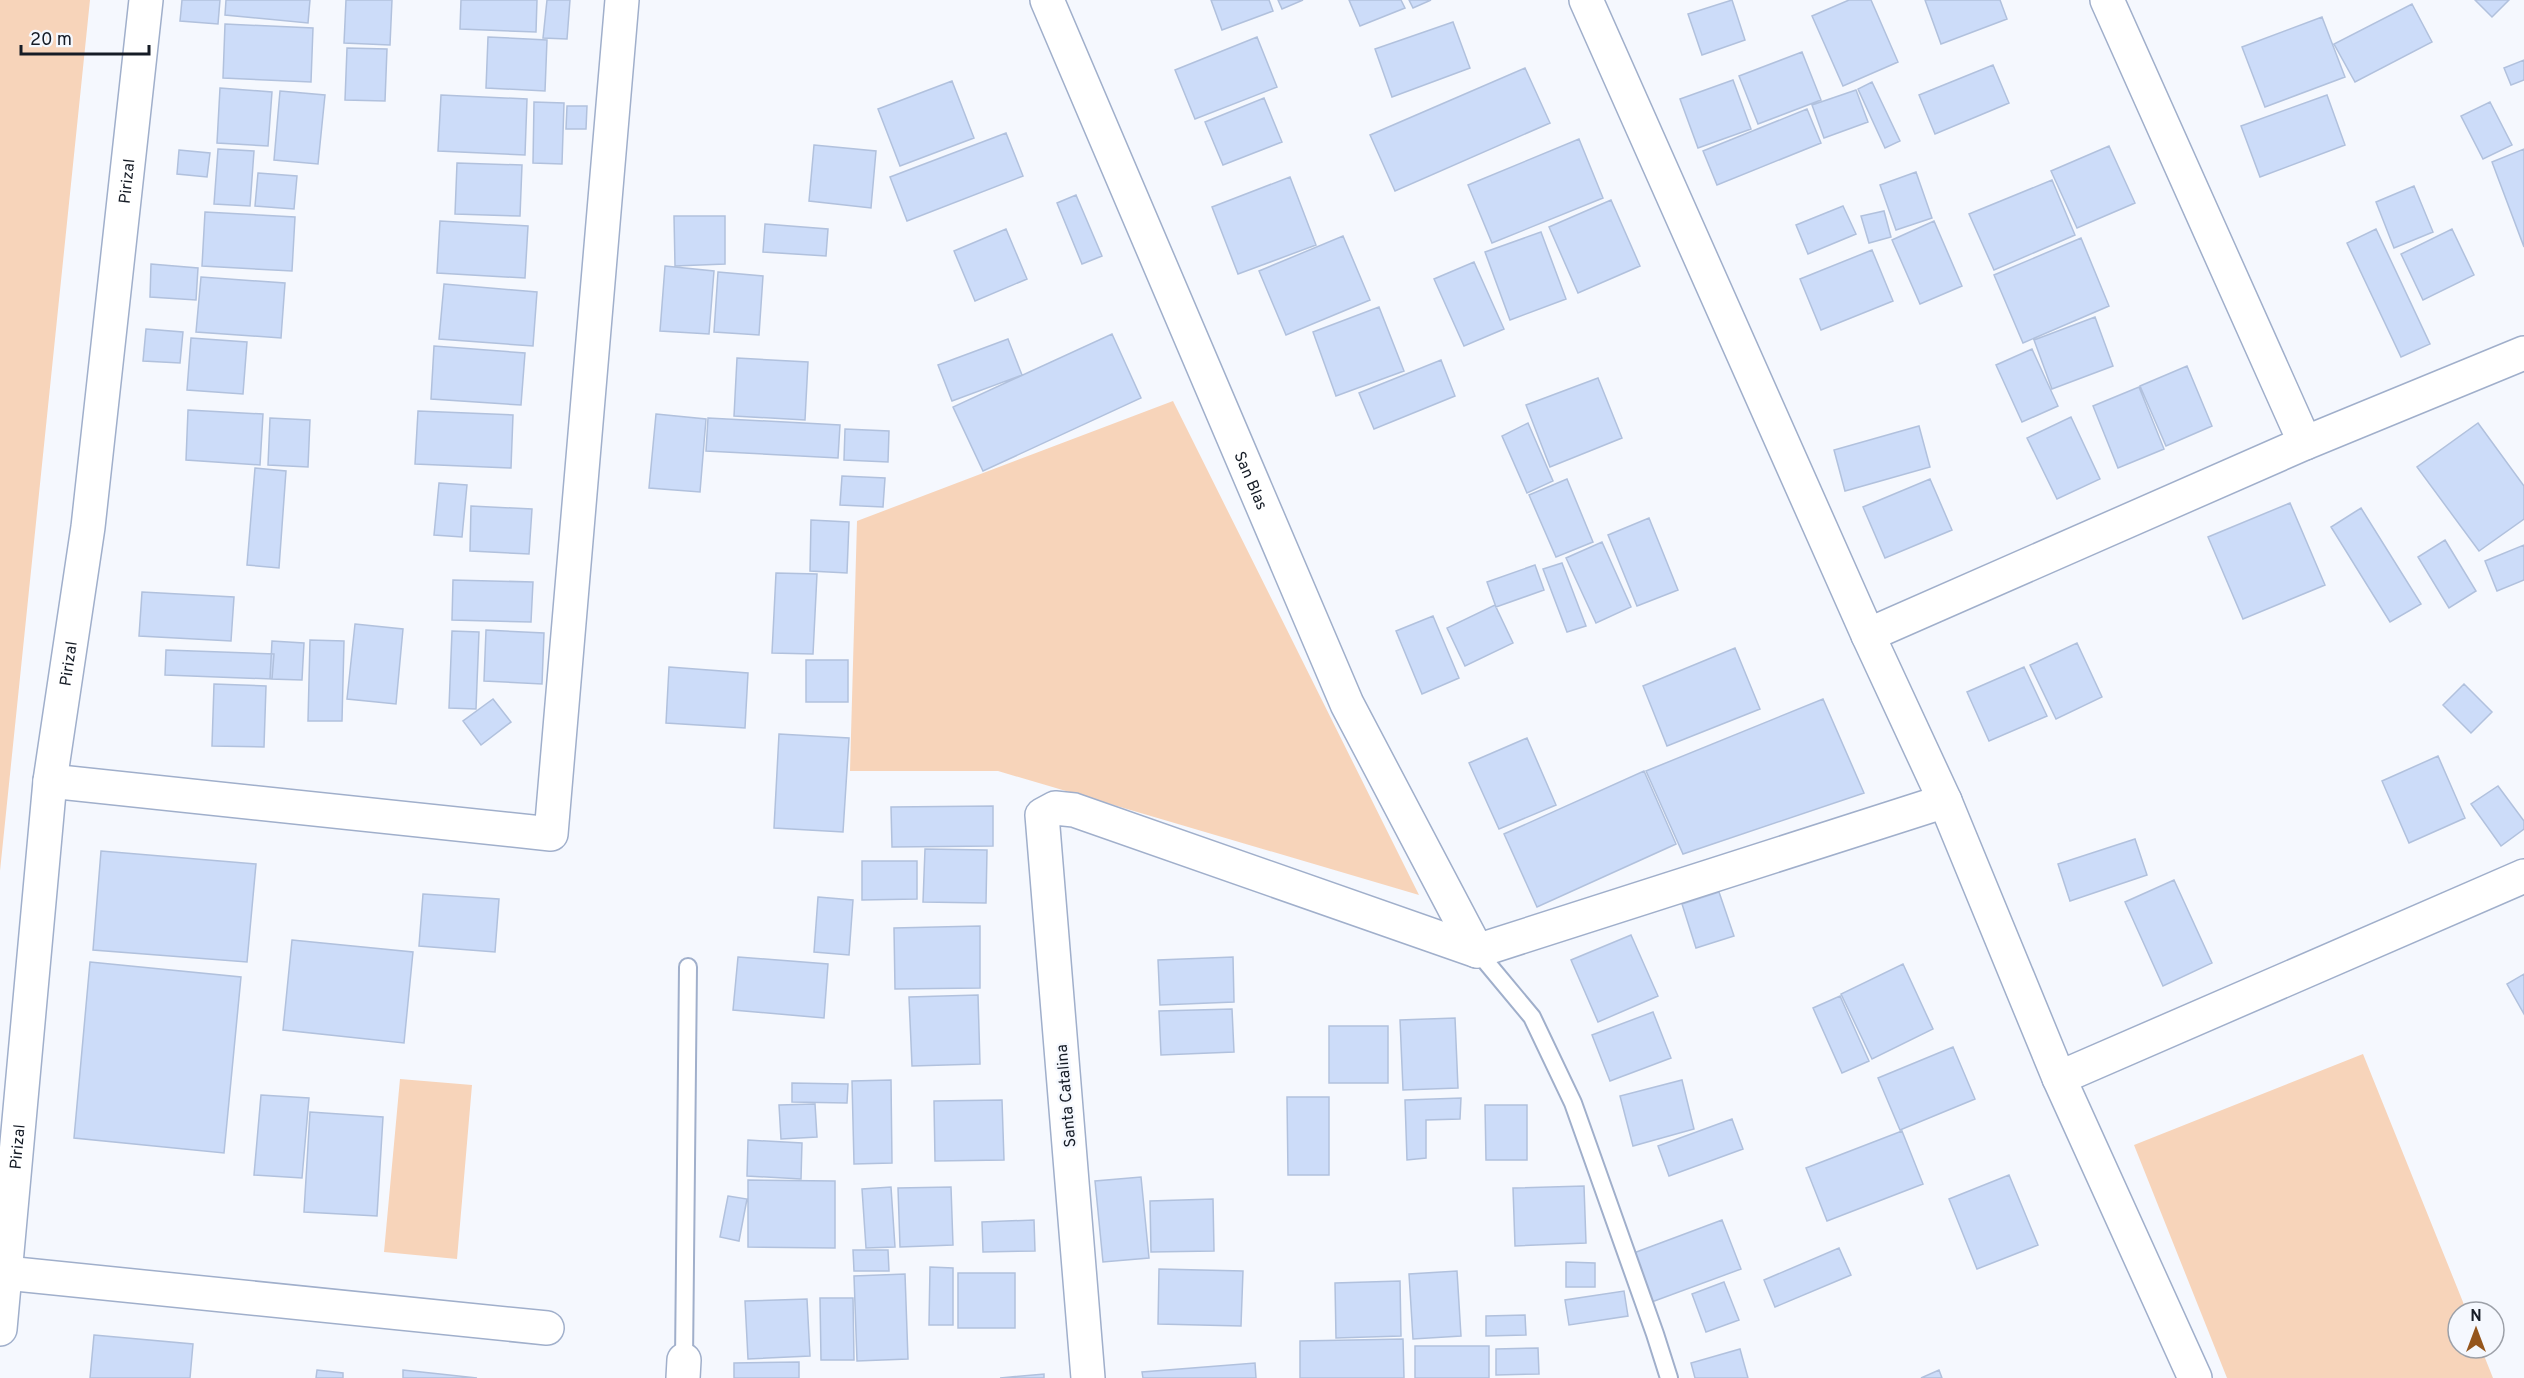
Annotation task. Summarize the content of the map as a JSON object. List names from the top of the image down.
{
  "streets": {
    "street": ["Pirizal", "San Blas", "Santa Catalina"]
  },
  "crossings": [
    ["San Blas", "Santa Catalina"]
  ],
  "scale_bar": "20 m",
  "north": "top"
}
